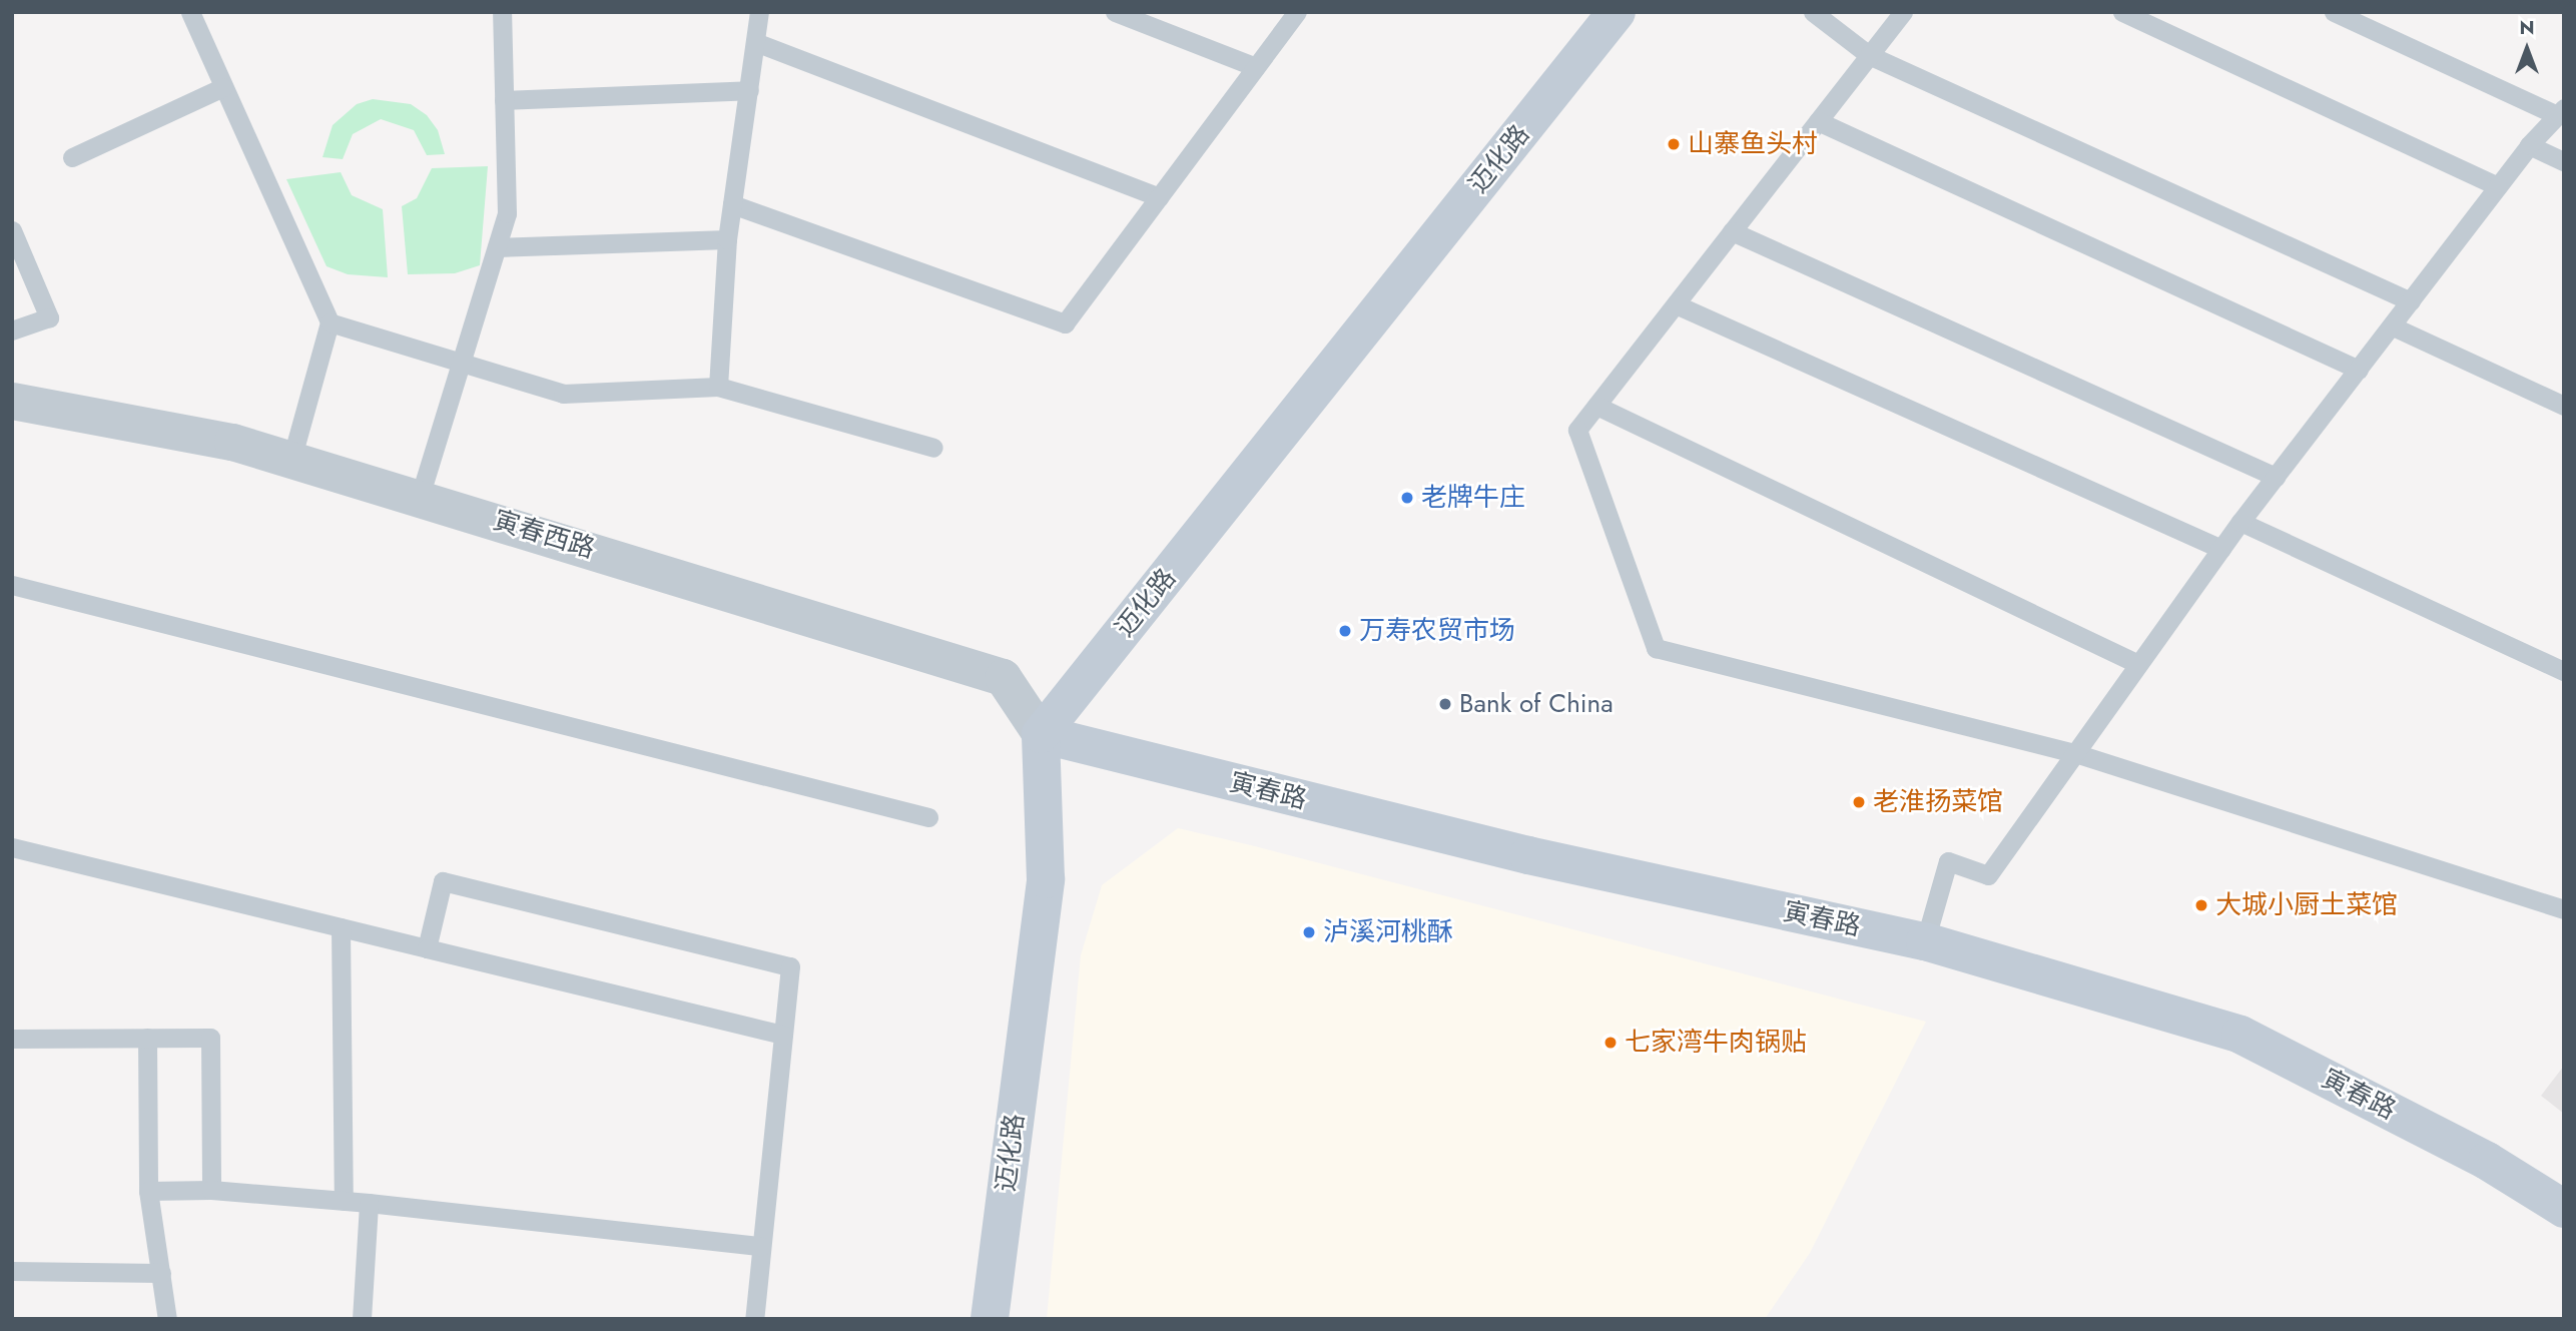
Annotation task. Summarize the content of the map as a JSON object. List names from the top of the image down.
{
  "streets": {
    "street": ["迈化路", "寅春西路", "寅春路"]
  },
  "crossings": [
    ["迈化路", "寅春西路"],
    ["迈化路", "寅春路"],
    ["寅春西路", "寅春路"]
  ],
  "places": [
    "山寨鱼头村",
    "老牌牛庄",
    "万寿农贸市场",
    "Bank of China",
    "老淮扬菜馆",
    "大城小厨土菜馆",
    "泸溪河桃酥",
    "七家湾牛肉锅贴"
  ],
  "north": "top"
}
